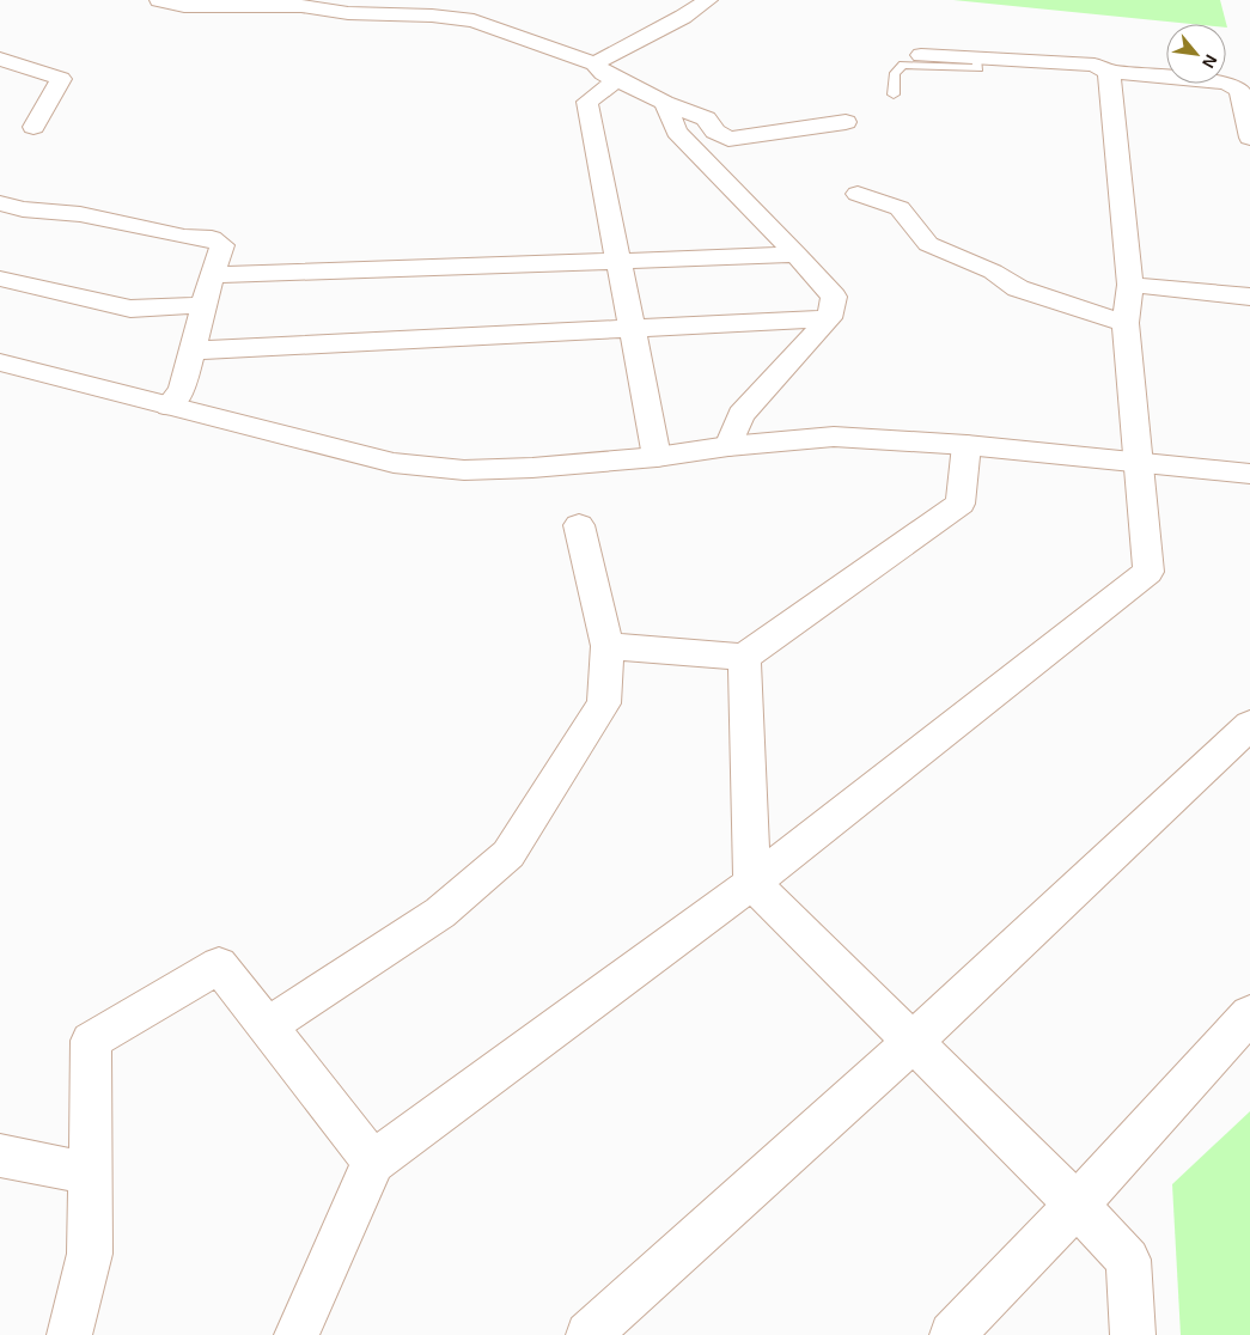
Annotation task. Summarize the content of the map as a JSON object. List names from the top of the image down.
{
  "north": "bottom right"
}
